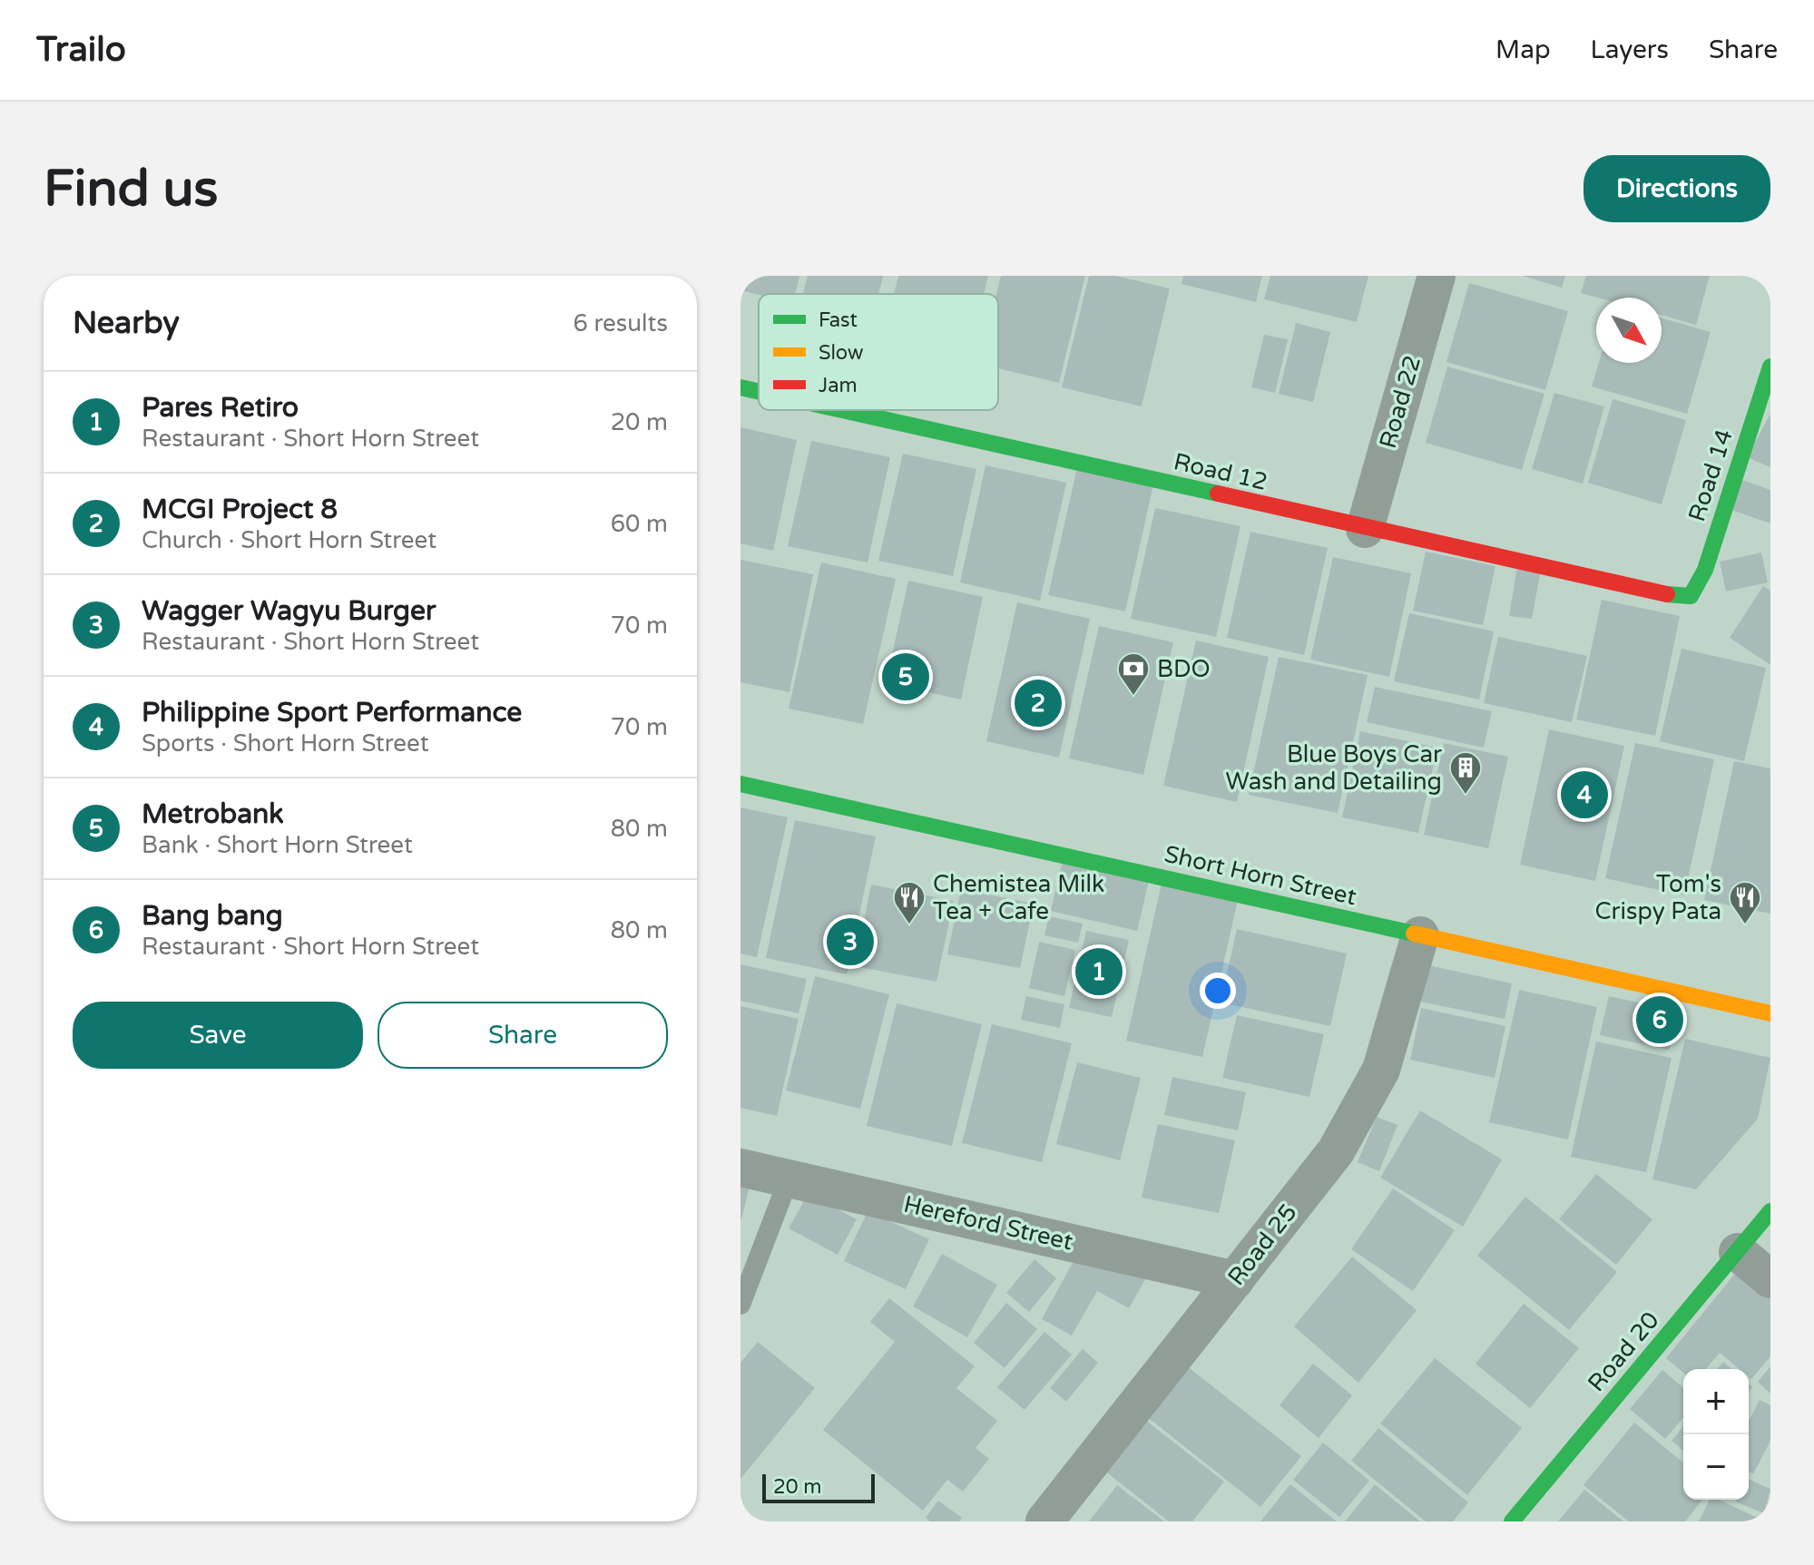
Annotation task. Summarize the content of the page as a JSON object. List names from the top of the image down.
{
  "streets": {
    "street": [
      "Road 22",
      "Road 12",
      "Road 14",
      "Short Horn Street",
      "Hereford Street",
      "Road 25",
      "Road 20"
    ]
  },
  "crossings": [
    ["Road 22", "Road 12"],
    ["Road 12", "Road 14"],
    ["Short Horn Street", "Road 25"],
    ["Hereford Street", "Road 25"]
  ],
  "places": {
    "bank": ["BDO"],
    "building": ["Blue Boys Car Wash and Detailing"],
    "restaurant": ["Chemistea Milk Tea + Cafe", "Tom's Crispy Pata"]
  },
  "legend": ["Fast", "Slow", "Jam"],
  "scale_bar": "20 m",
  "north": "bottom right",
  "page": {
    "header": "Trailo",
    "nav": ["Map", "Layers", "Share"],
    "buttons": [
      "Directions",
      ["Save", "Share"]
    ],
    "title": "Find us",
    "heading": ["Nearby", "6 results"],
    "list": [
      {
        "mark": "1",
        "name": "Pares Retiro",
        "note": "Restaurant · Short Horn Street",
        "value": "20 m"
      },
      {
        "mark": "2",
        "name": "MCGI Project 8",
        "note": "Church · Short Horn Street",
        "value": "60 m"
      },
      {
        "mark": "3",
        "name": "Wagger Wagyu Burger",
        "note": "Restaurant · Short Horn Street",
        "value": "70 m"
      },
      {
        "mark": "4",
        "name": "Philippine Sport Performance",
        "note": "Sports · Short Horn Street",
        "value": "70 m"
      },
      {
        "mark": "5",
        "name": "Metrobank",
        "note": "Bank · Short Horn Street",
        "value": "80 m"
      },
      {
        "mark": "6",
        "name": "Bang bang",
        "note": "Restaurant · Short Horn Street",
        "value": "80 m"
      }
    ],
    "pins": [
      "5",
      "2",
      "4",
      "3",
      "1",
      "6"
    ],
    "map_buttons": ["+", "−"],
    "scale": "20 m"
  }
}
